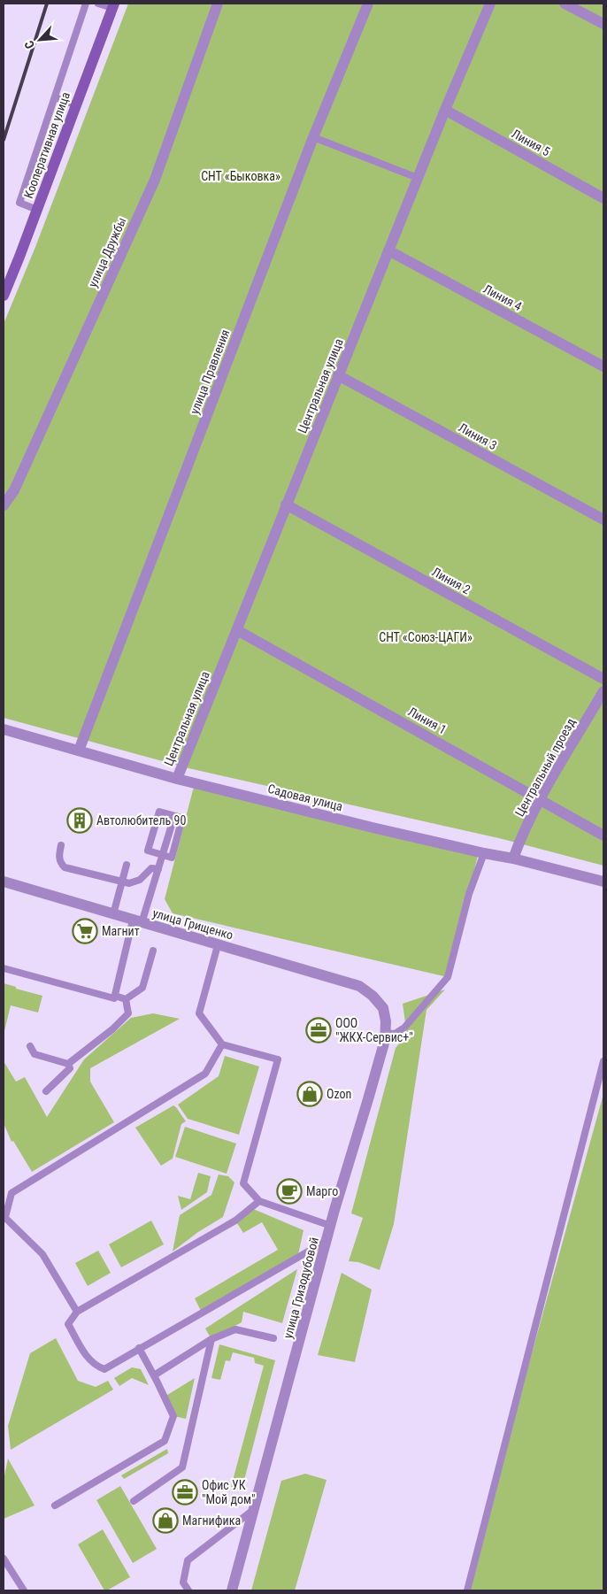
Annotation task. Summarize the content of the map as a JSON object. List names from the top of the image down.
{
  "streets": {
    "main road": ["Кооперативная улица"],
    "street": [
      "Линия 5",
      "улица Дружбы",
      "Линия 4",
      "улица Правления",
      "Центральная улица",
      "Линия 3",
      "Линия 2",
      "Линия 1",
      "Центральный проезд",
      "Садовая улица",
      "улица Грищенко",
      "улица Гризодубовой"
    ]
  },
  "crossings": [
    ["Линия 5", "Центральная улица"],
    ["Линия 4", "Центральная улица"],
    ["улица Правления", "Садовая улица"],
    ["Центральная улица", "Линия 3"],
    ["Центральная улица", "Линия 2"],
    ["Центральная улица", "Линия 1"],
    ["Центральная улица", "Садовая улица"],
    ["Линия 1", "Центральный проезд"],
    ["Центральный проезд", "Садовая улица"],
    ["улица Грищенко", "улица Гризодубовой"]
  ],
  "parks": ["СНТ «Быковка»", "СНТ «Союз-ЦАГИ»"],
  "places": {
    "building": ["Автолюбитель 90"],
    "supermarket": ["Магнит"],
    "office": ["ООО \"ЖКХ-Сервис+\"", "Офис УК \"Мой дом\""],
    "shop": ["Ozon", "Магнифика"],
    "cafe": ["Марго"]
  },
  "north": "bottom left"
}
